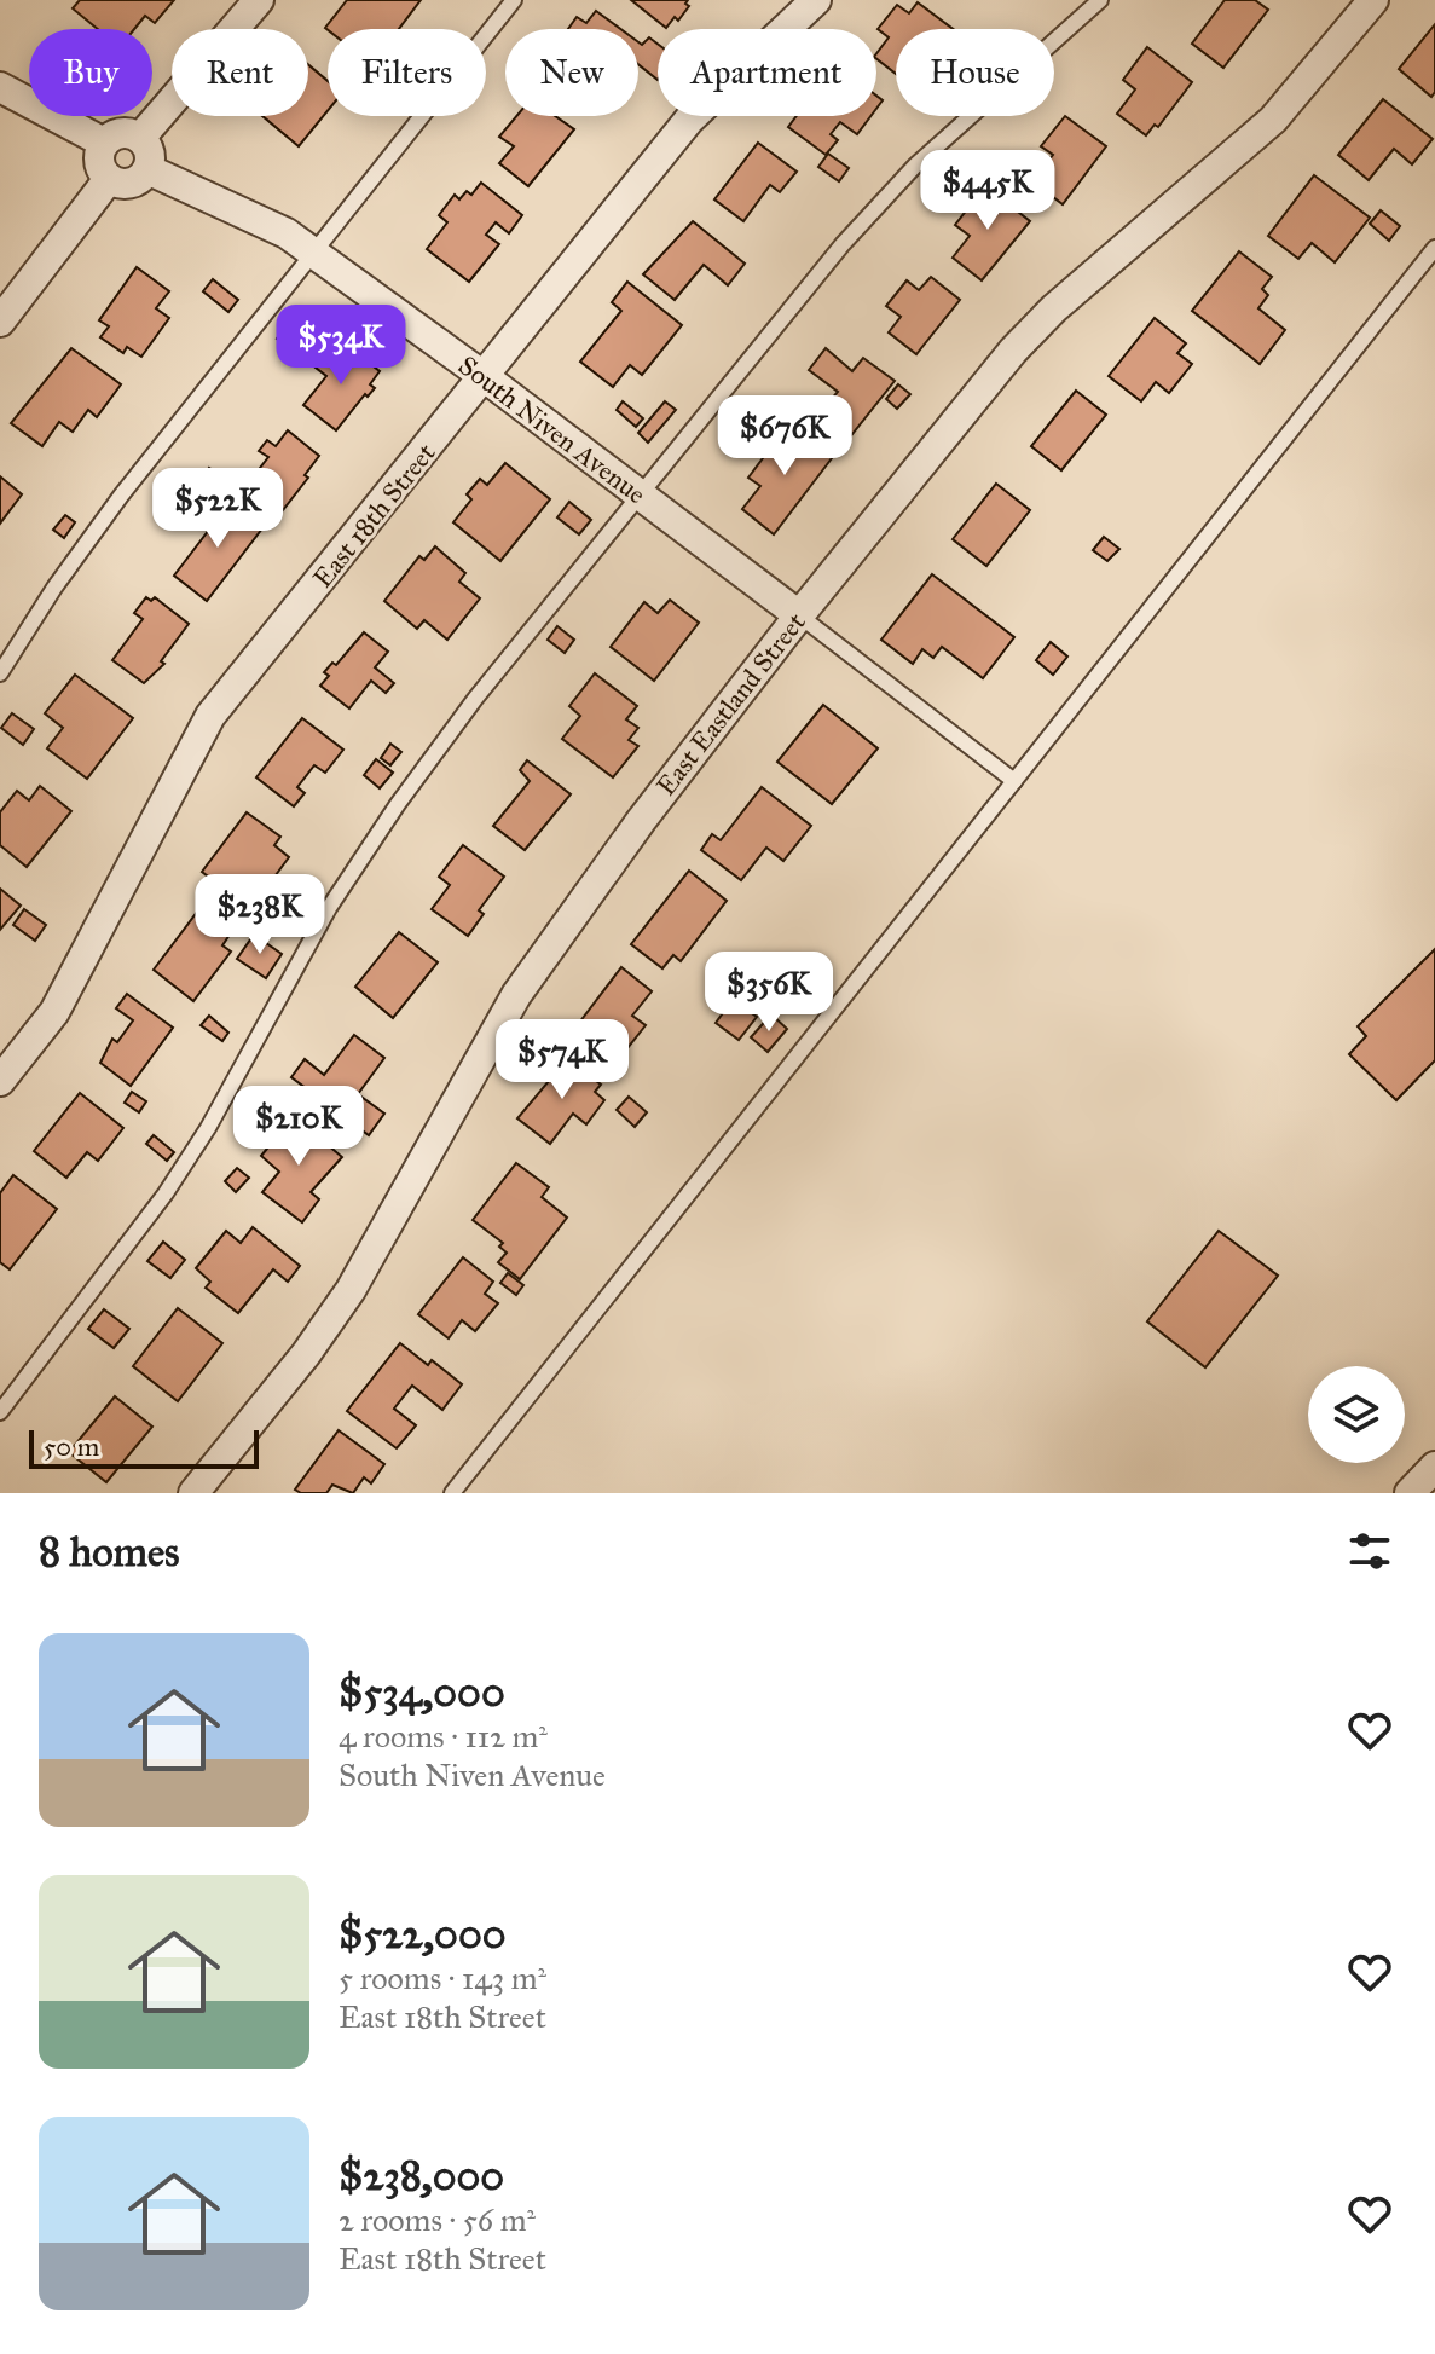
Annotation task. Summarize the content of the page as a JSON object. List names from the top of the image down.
{
  "streets": {
    "street": ["South Niven Avenue", "East 18th Street", "East Eastland Street"]
  },
  "crossings": [
    ["South Niven Avenue", "East 18th Street"],
    ["South Niven Avenue", "East Eastland Street"]
  ],
  "scale_bar": "50 m",
  "page": {
    "chip": [
      "Buy",
      "Rent",
      "Filters",
      "New",
      "Apartment",
      "House"
    ],
    "price": [
      "$445K",
      "$534K",
      "$676K",
      "$522K",
      "$238K",
      "$356K",
      "$574K",
      "$210K"
    ],
    "scale": "50 m",
    "heading": "8 homes",
    "list": [
      {
        "name": "$534,000",
        "note": "4 rooms · 112 m² · South Niven Avenue"
      },
      {
        "name": "$522,000",
        "note": "5 rooms · 143 m² · East 18th Street"
      },
      {
        "name": "$238,000",
        "note": "2 rooms · 56 m² · East 18th Street"
      }
    ]
  }
}
